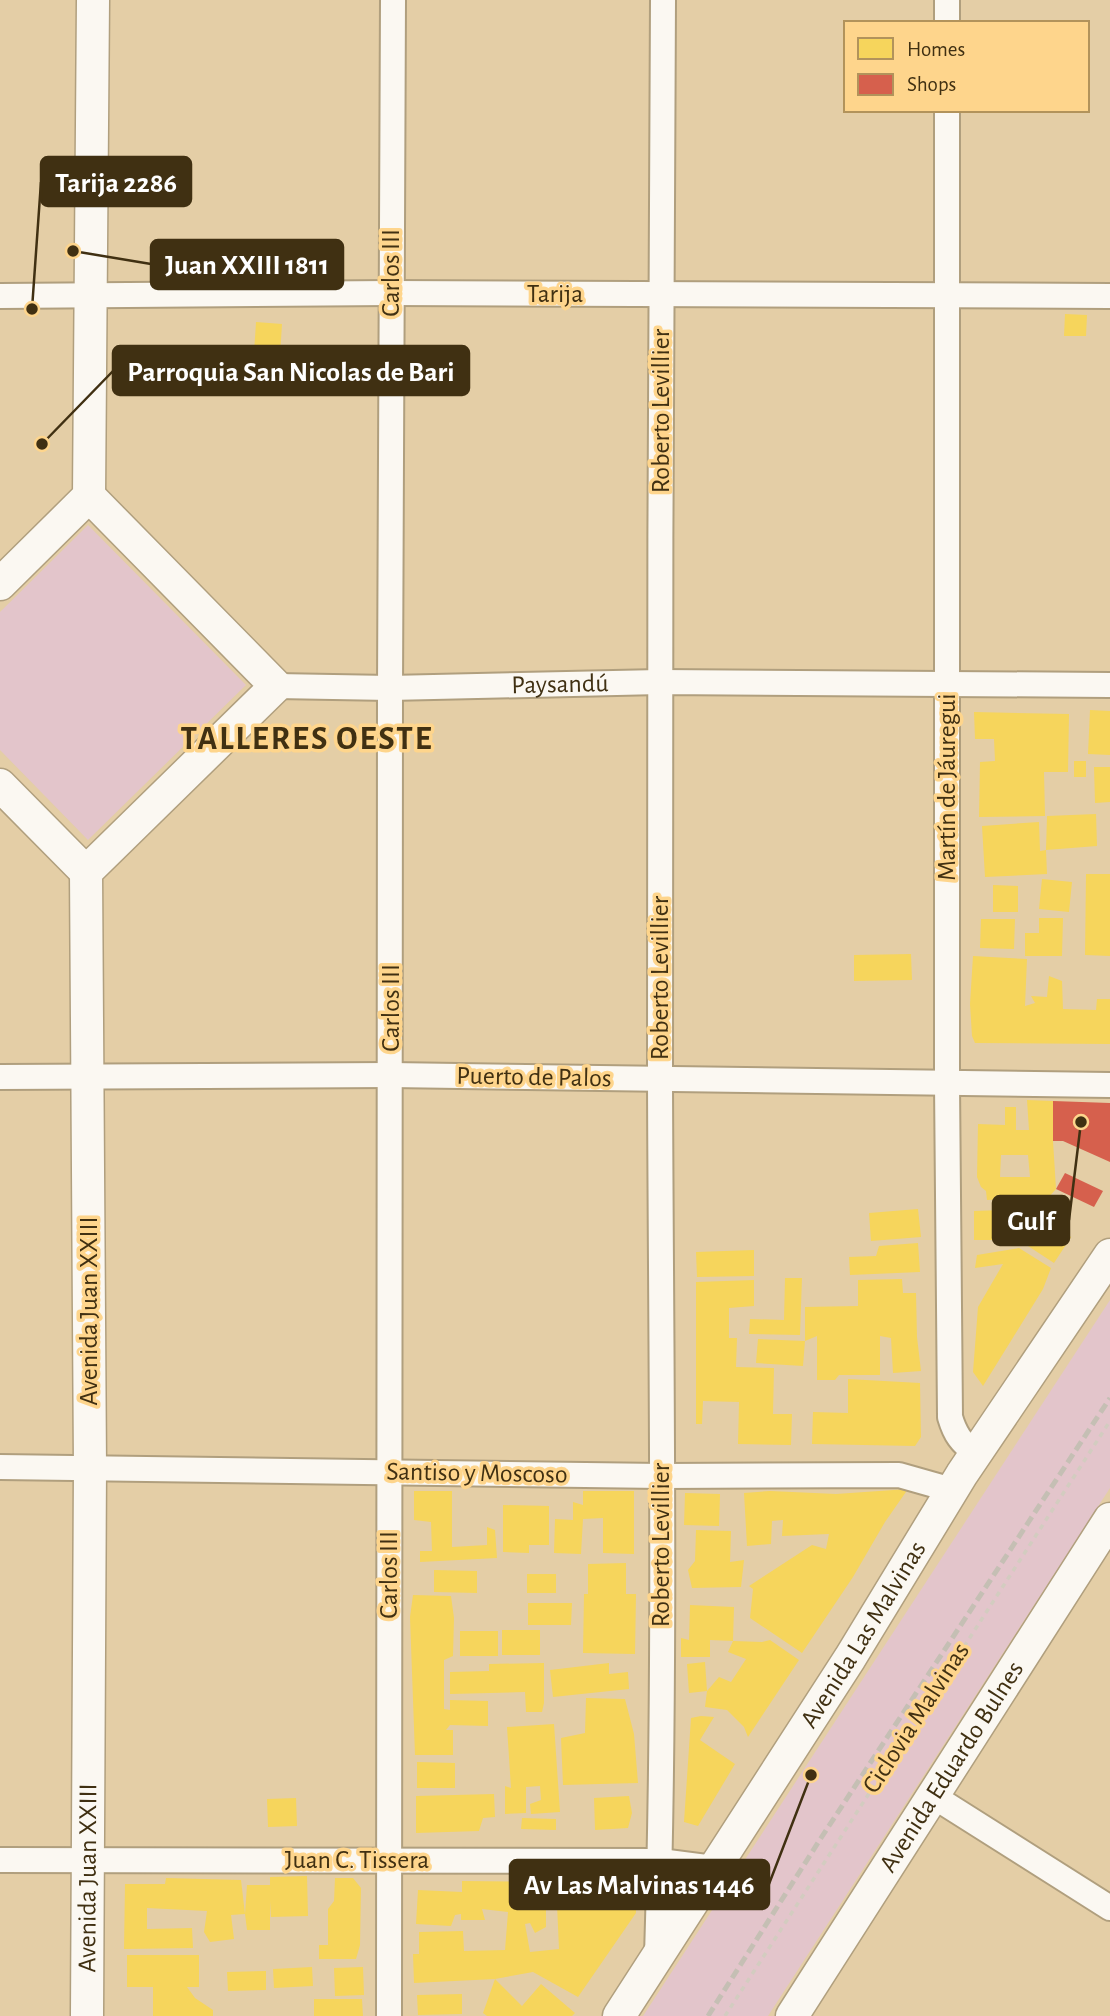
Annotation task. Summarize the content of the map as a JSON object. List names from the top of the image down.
{
  "streets": {
    "main road": ["Avenida Juan XXIII", "Avenida Las Malvinas", "Avenida Eduardo Bulnes"],
    "street": [
      "Carlos III",
      "Tarija",
      "Roberto Levillier",
      "Paysandú",
      "Martín de Jáuregui",
      "Puerto de Palos",
      "Santiso y Moscoso",
      "Juan C. Tissera"
    ],
    "path": ["Ciclovia Malvinas"]
  },
  "crossings": [
    ["Carlos III", "Tarija"],
    ["Carlos III", "Paysandú"],
    ["Carlos III", "Puerto de Palos"],
    ["Carlos III", "Santiso y Moscoso"],
    ["Carlos III", "Juan C. Tissera"],
    ["Tarija", "Roberto Levillier"],
    ["Tarija", "Martín de Jáuregui"],
    ["Roberto Levillier", "Paysandú"],
    ["Roberto Levillier", "Puerto de Palos"],
    ["Roberto Levillier", "Santiso y Moscoso"],
    ["Roberto Levillier", "Avenida Las Malvinas"],
    ["Roberto Levillier", "Juan C. Tissera"],
    ["Paysandú", "Martín de Jáuregui"],
    ["Martín de Jáuregui", "Puerto de Palos"],
    ["Martín de Jáuregui", "Avenida Las Malvinas"],
    ["Puerto de Palos", "Avenida Juan XXIII"],
    ["Avenida Juan XXIII", "Santiso y Moscoso"],
    ["Avenida Juan XXIII", "Juan C. Tissera"],
    ["Santiso y Moscoso", "Avenida Las Malvinas"],
    ["Avenida Las Malvinas", "Juan C. Tissera"]
  ],
  "districts": ["TALLERES OESTE"],
  "places": [
    "Juan XXIII 1811",
    "Tarija 2286",
    "Parroquia San Nicolas de Bari",
    "Gulf",
    "Av Las Malvinas 1446"
  ],
  "legend": ["Homes", "Shops"]
}
